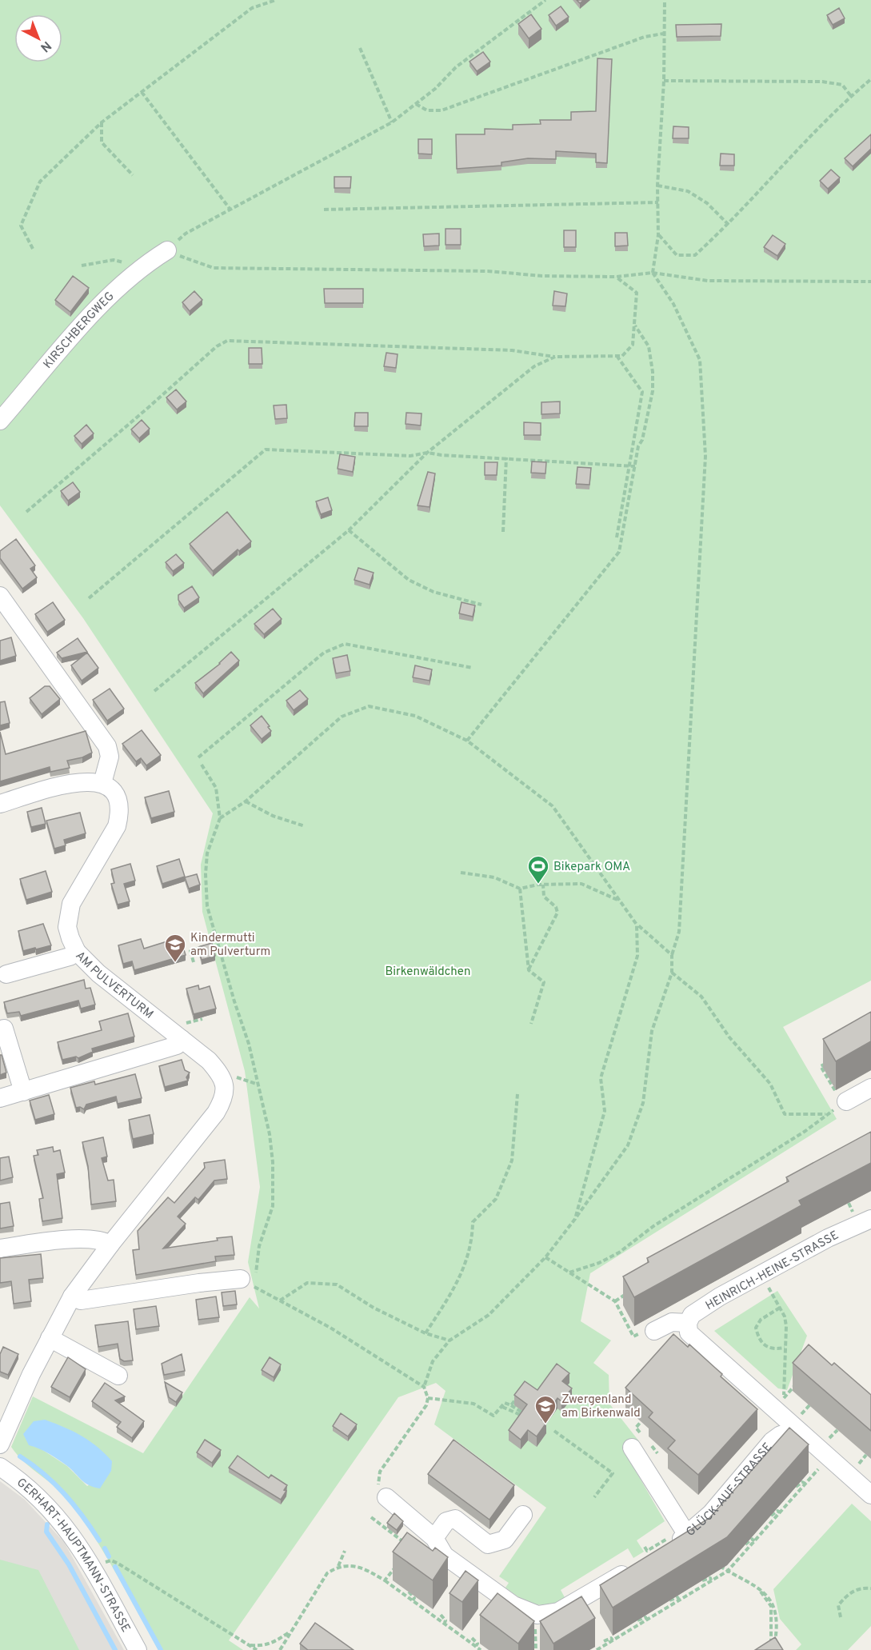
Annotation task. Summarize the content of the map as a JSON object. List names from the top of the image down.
{
  "streets": {
    "street": [
      "KIRSCHBERGWEG",
      "AM PULVERTURM",
      "HEINRICH-HEINE-STRASSE",
      "GLÜCK-AUF-STRASSE",
      "GERHART-HAUPTMANN-STRASSE"
    ]
  },
  "parks": ["Birkenwäldchen"],
  "places": {
    "sports": ["Bikepark OMA"],
    "school or university": ["Kindermutti am Pulverturm", "Zwergenland am Birkenwald"]
  },
  "north": "bottom right"
}
